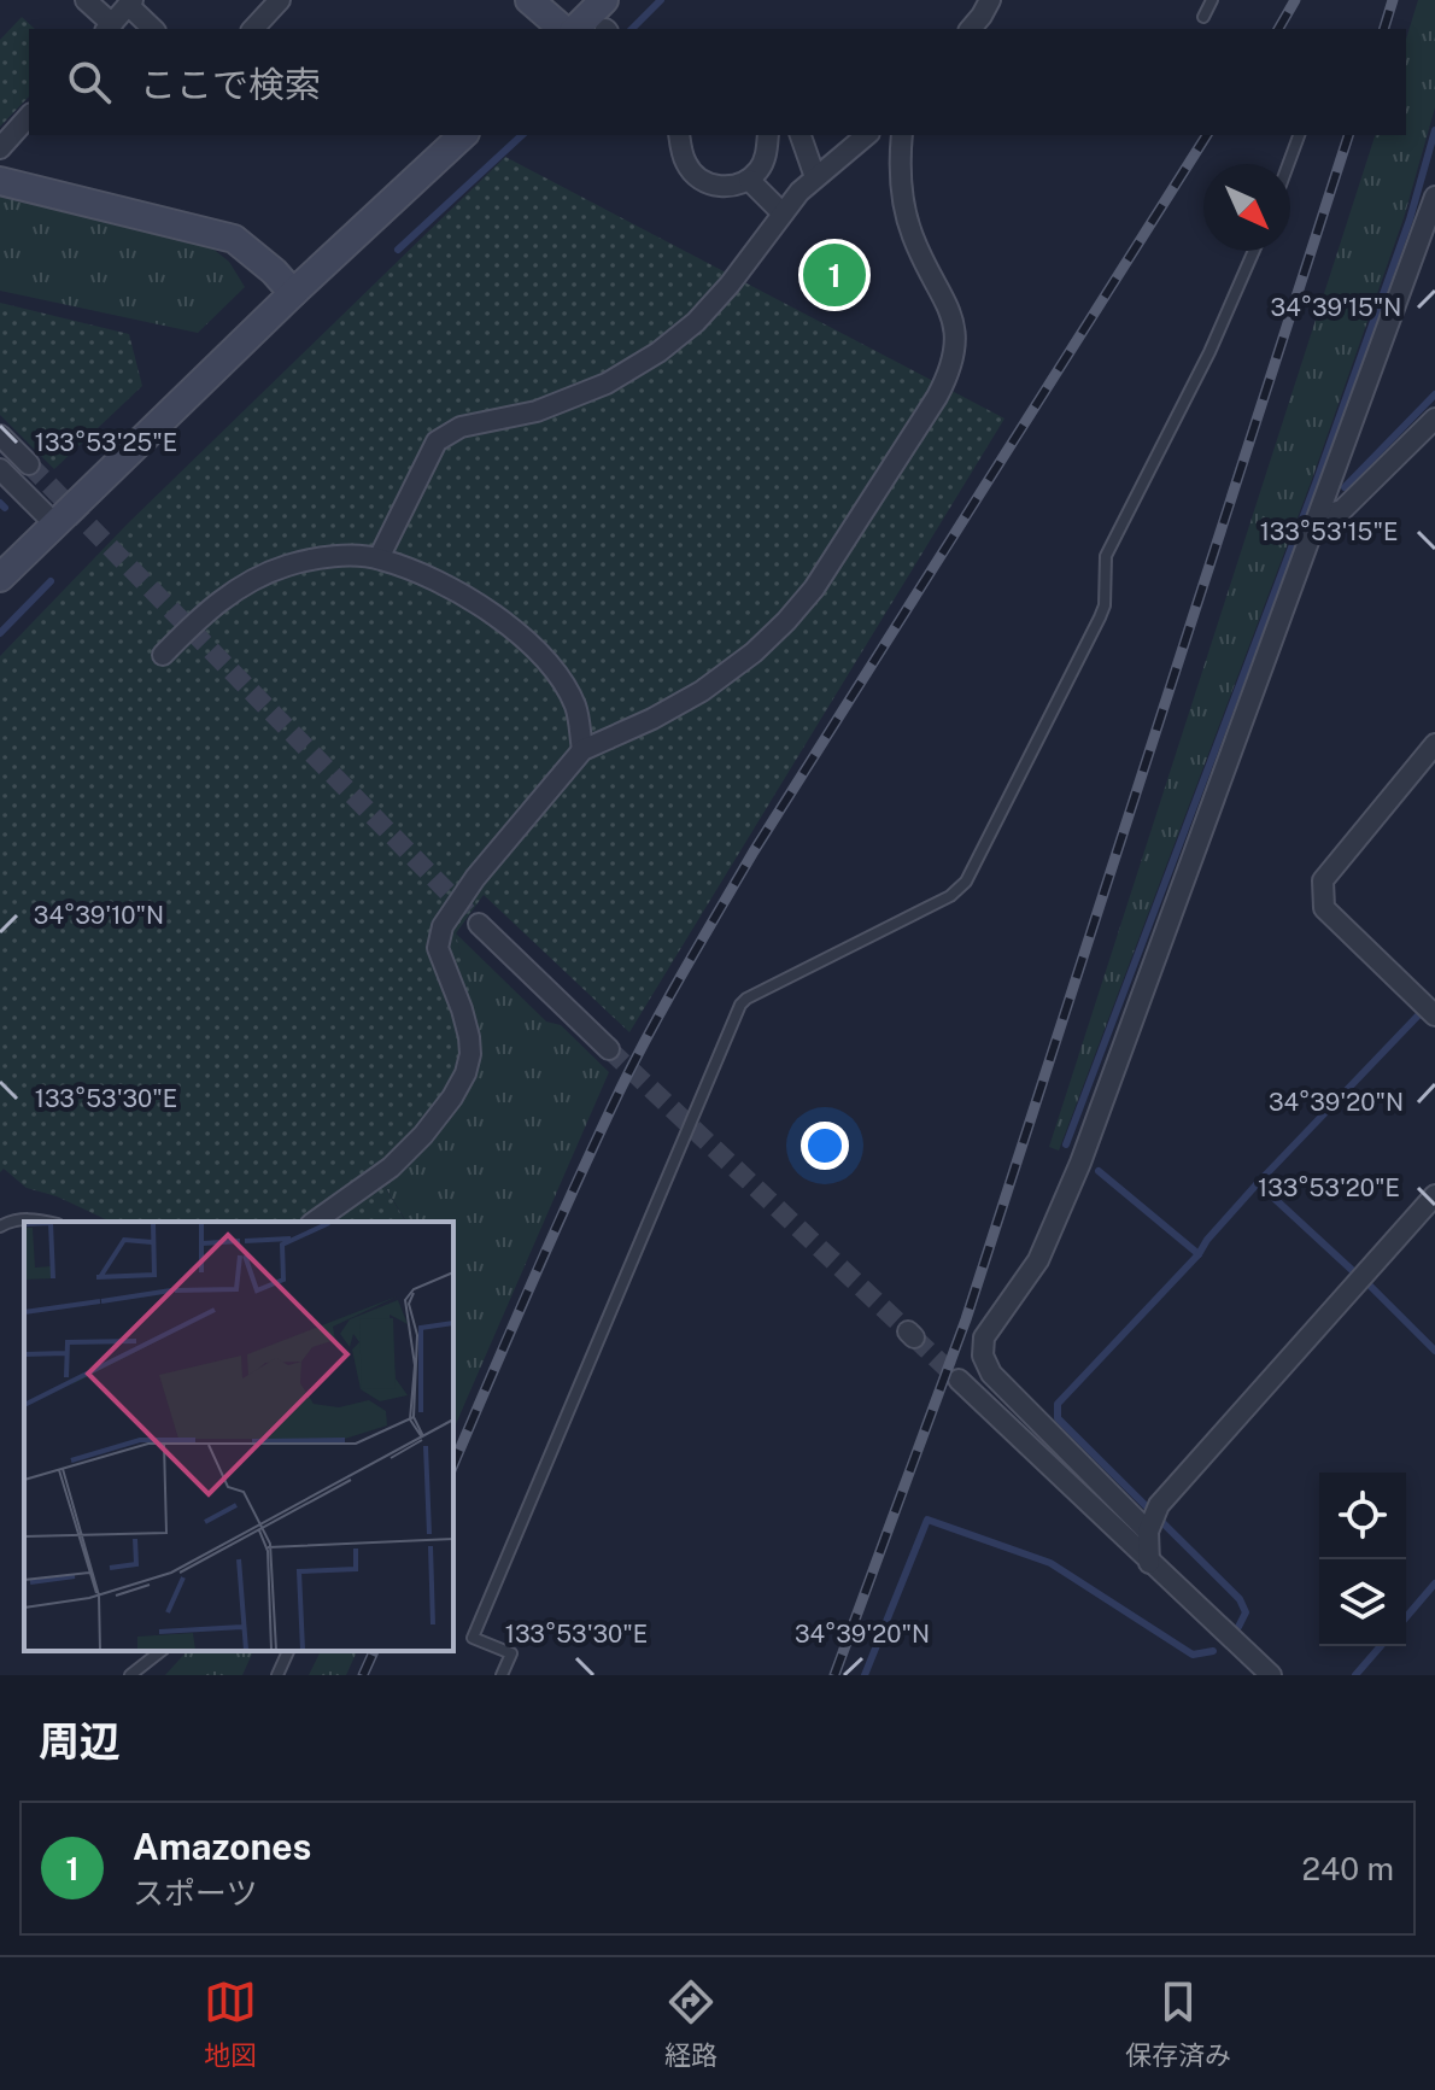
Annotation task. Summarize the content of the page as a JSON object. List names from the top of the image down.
{
  "north": "bottom right",
  "page": {
    "search": "ここで検索",
    "pins": "1",
    "heading": "周辺",
    "list": [
      {
        "mark": "1",
        "name": "Amazones",
        "note": "スポーツ",
        "value": "240 m"
      }
    ],
    "nav": ["地図", "経路", "保存済み"]
  },
  "coordinates": [
    "34°39'15\"N",
    "133°53'25\"E",
    "133°53'15\"E",
    "34°39'10\"N",
    "133°53'30\"E",
    "34°39'20\"N",
    "133°53'20\"E"
  ]
}
